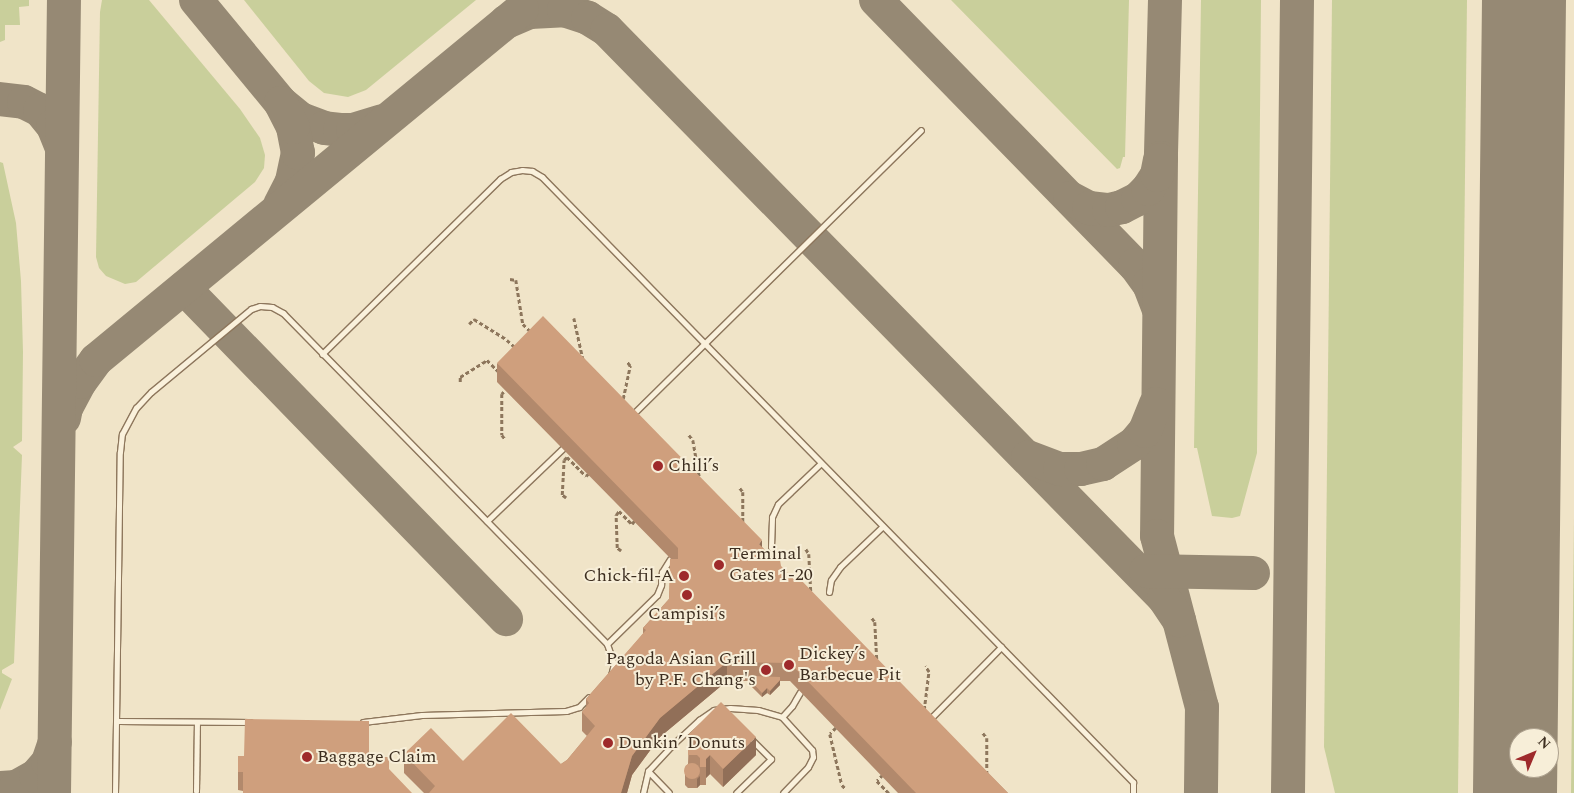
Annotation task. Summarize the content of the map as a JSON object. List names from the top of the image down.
{
  "places": [
    "Chili’s",
    "Terminal Gates 1-20",
    "Chick-fil-A",
    "Campisi’s",
    "Dickey’s Barbecue Pit",
    "Pagoda Asian Grill by P.F. Chang's",
    "Dunkin’ Donuts",
    "Baggage Claim"
  ],
  "north": "top right"
}
